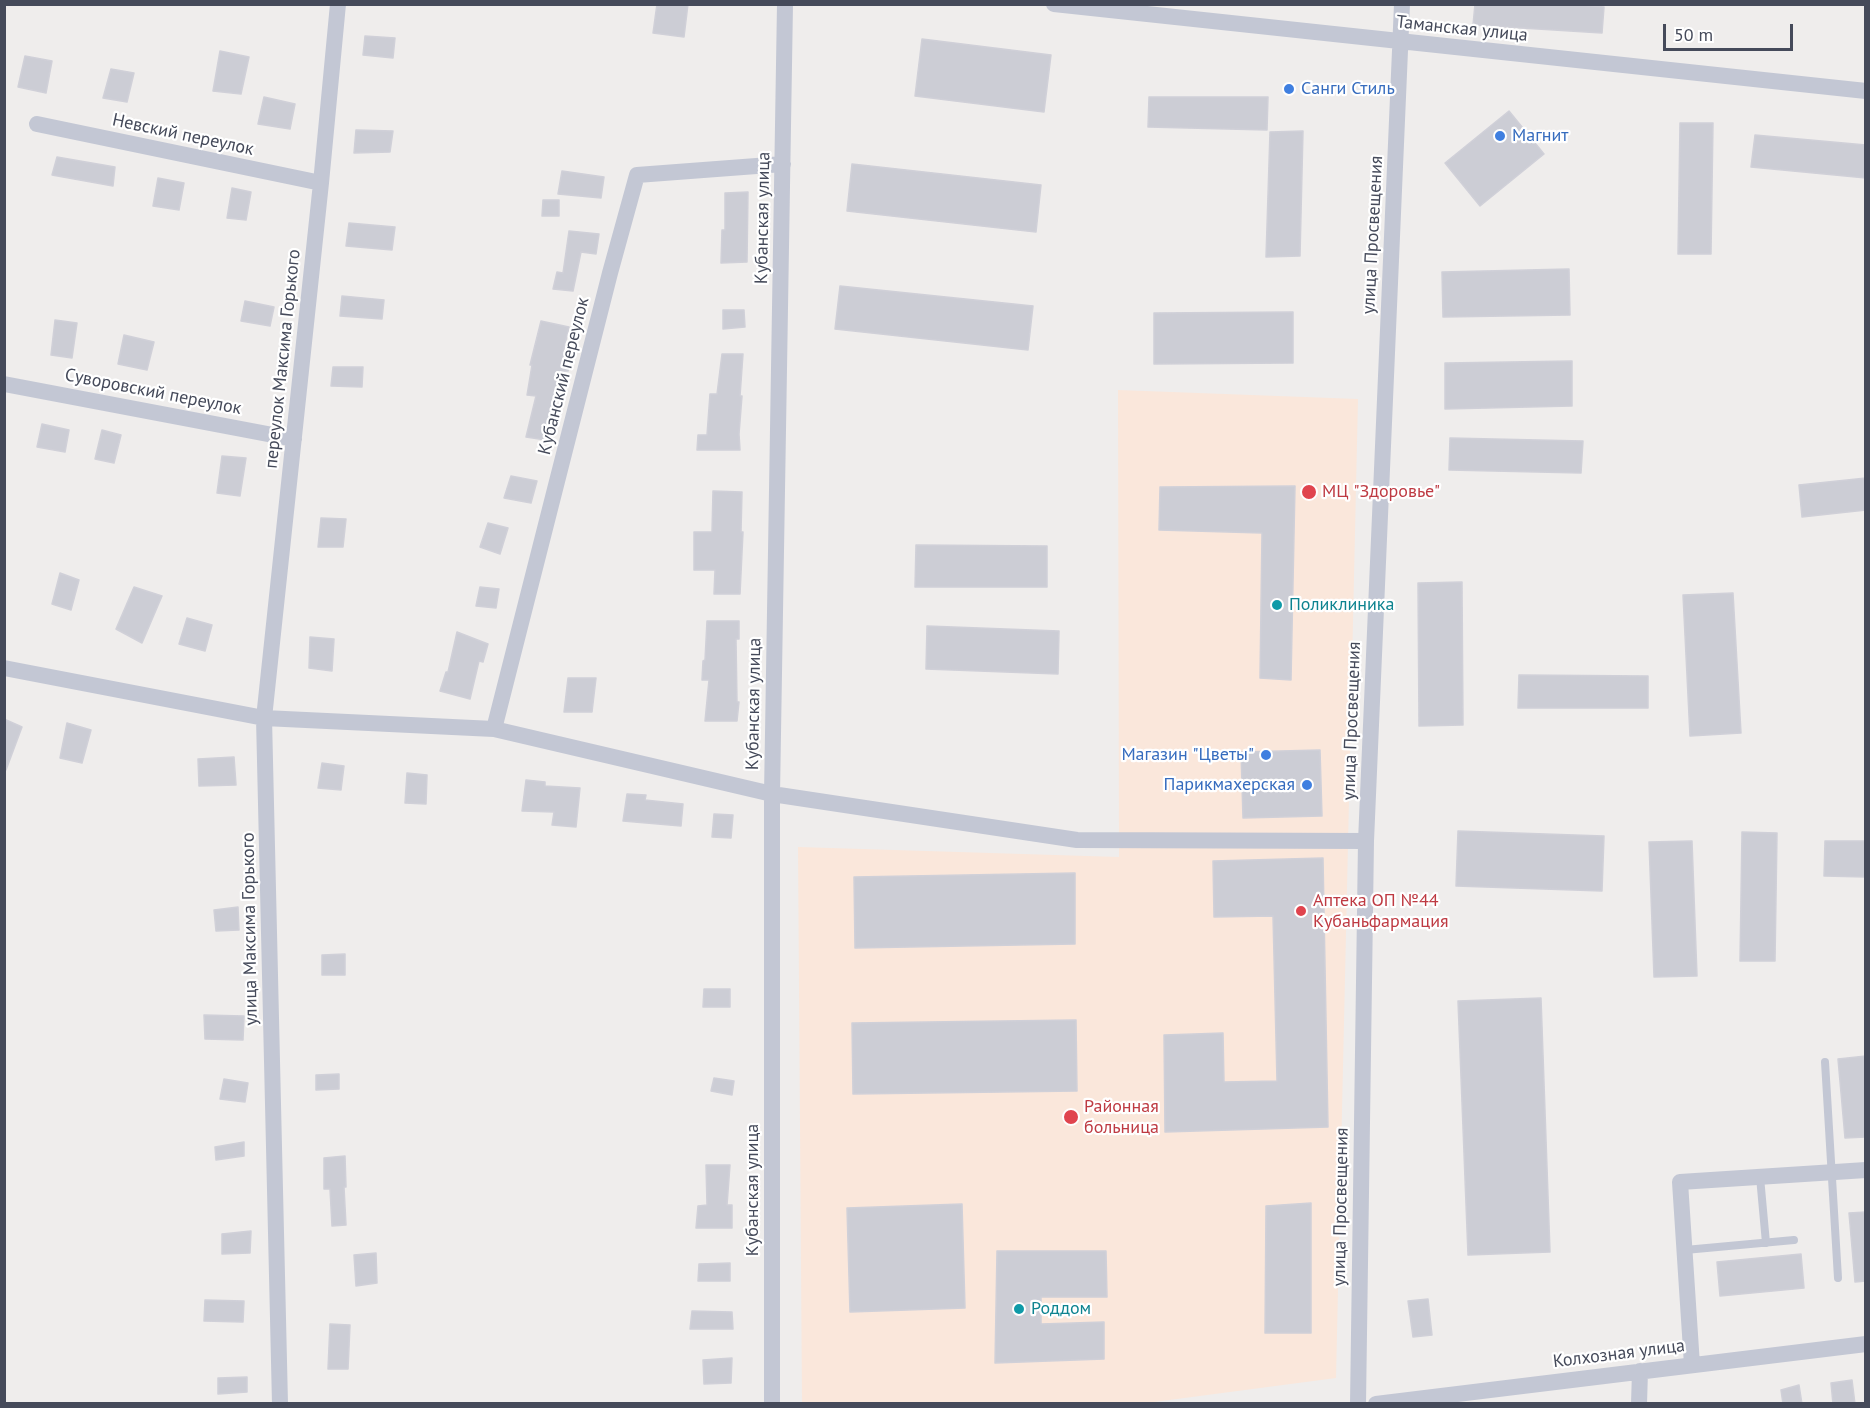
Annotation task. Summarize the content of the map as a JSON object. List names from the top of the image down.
{
  "streets": {
    "street": [
      "Таманская улица",
      "Невский переулок",
      "Кубанская улица",
      "улица Просвещения",
      "переулок Максима Горького",
      "Кубанский переулок",
      "Суворовский переулок",
      "улица Максима Горького",
      "Колхозная улица"
    ]
  },
  "crossings": [
    ["Таманская улица", "улица Просвещения"],
    ["Невский переулок", "переулок Максима Горького"],
    ["Кубанская улица", "Кубанский переулок"],
    ["переулок Максима Горького", "Суворовский переулок"],
    ["переулок Максима Горького", "улица Максима Горького"]
  ],
  "places": [
    "Санги Стиль",
    "Магнит",
    "МЦ \"Здоровье\"",
    "Поликлиника",
    "Магазин \"Цветы\"",
    "Парикмахерская",
    "Аптека ОП №44 Кубаньфармация",
    "Районная больница",
    "Роддом"
  ],
  "scale_bar": "50 m"
}
